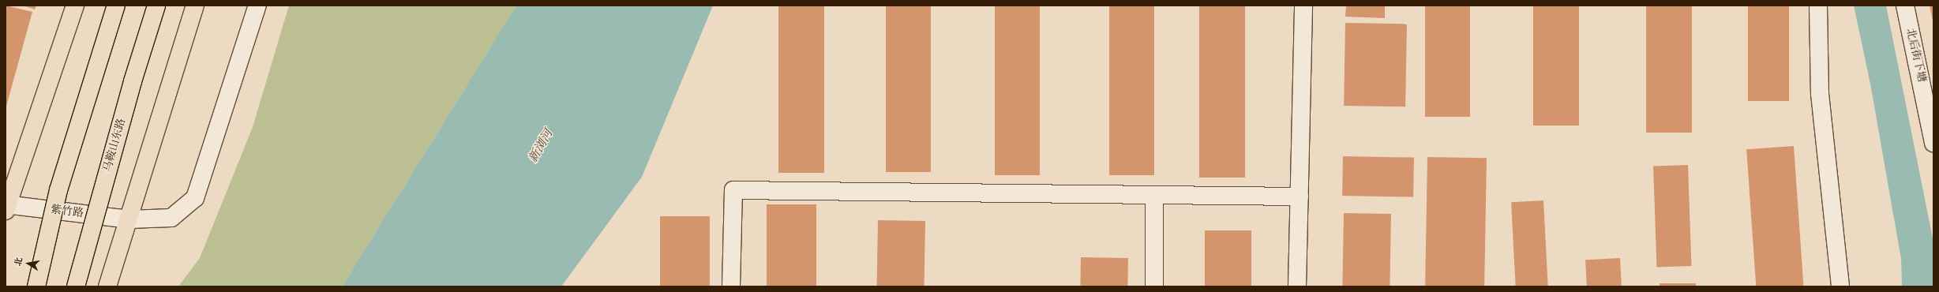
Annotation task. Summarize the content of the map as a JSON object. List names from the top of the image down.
{
  "streets": {
    "main road": ["马鞍山东路"],
    "street": ["北后街下塘", "紫竹路"]
  },
  "water": ["新浏河"],
  "north": "left"
}
